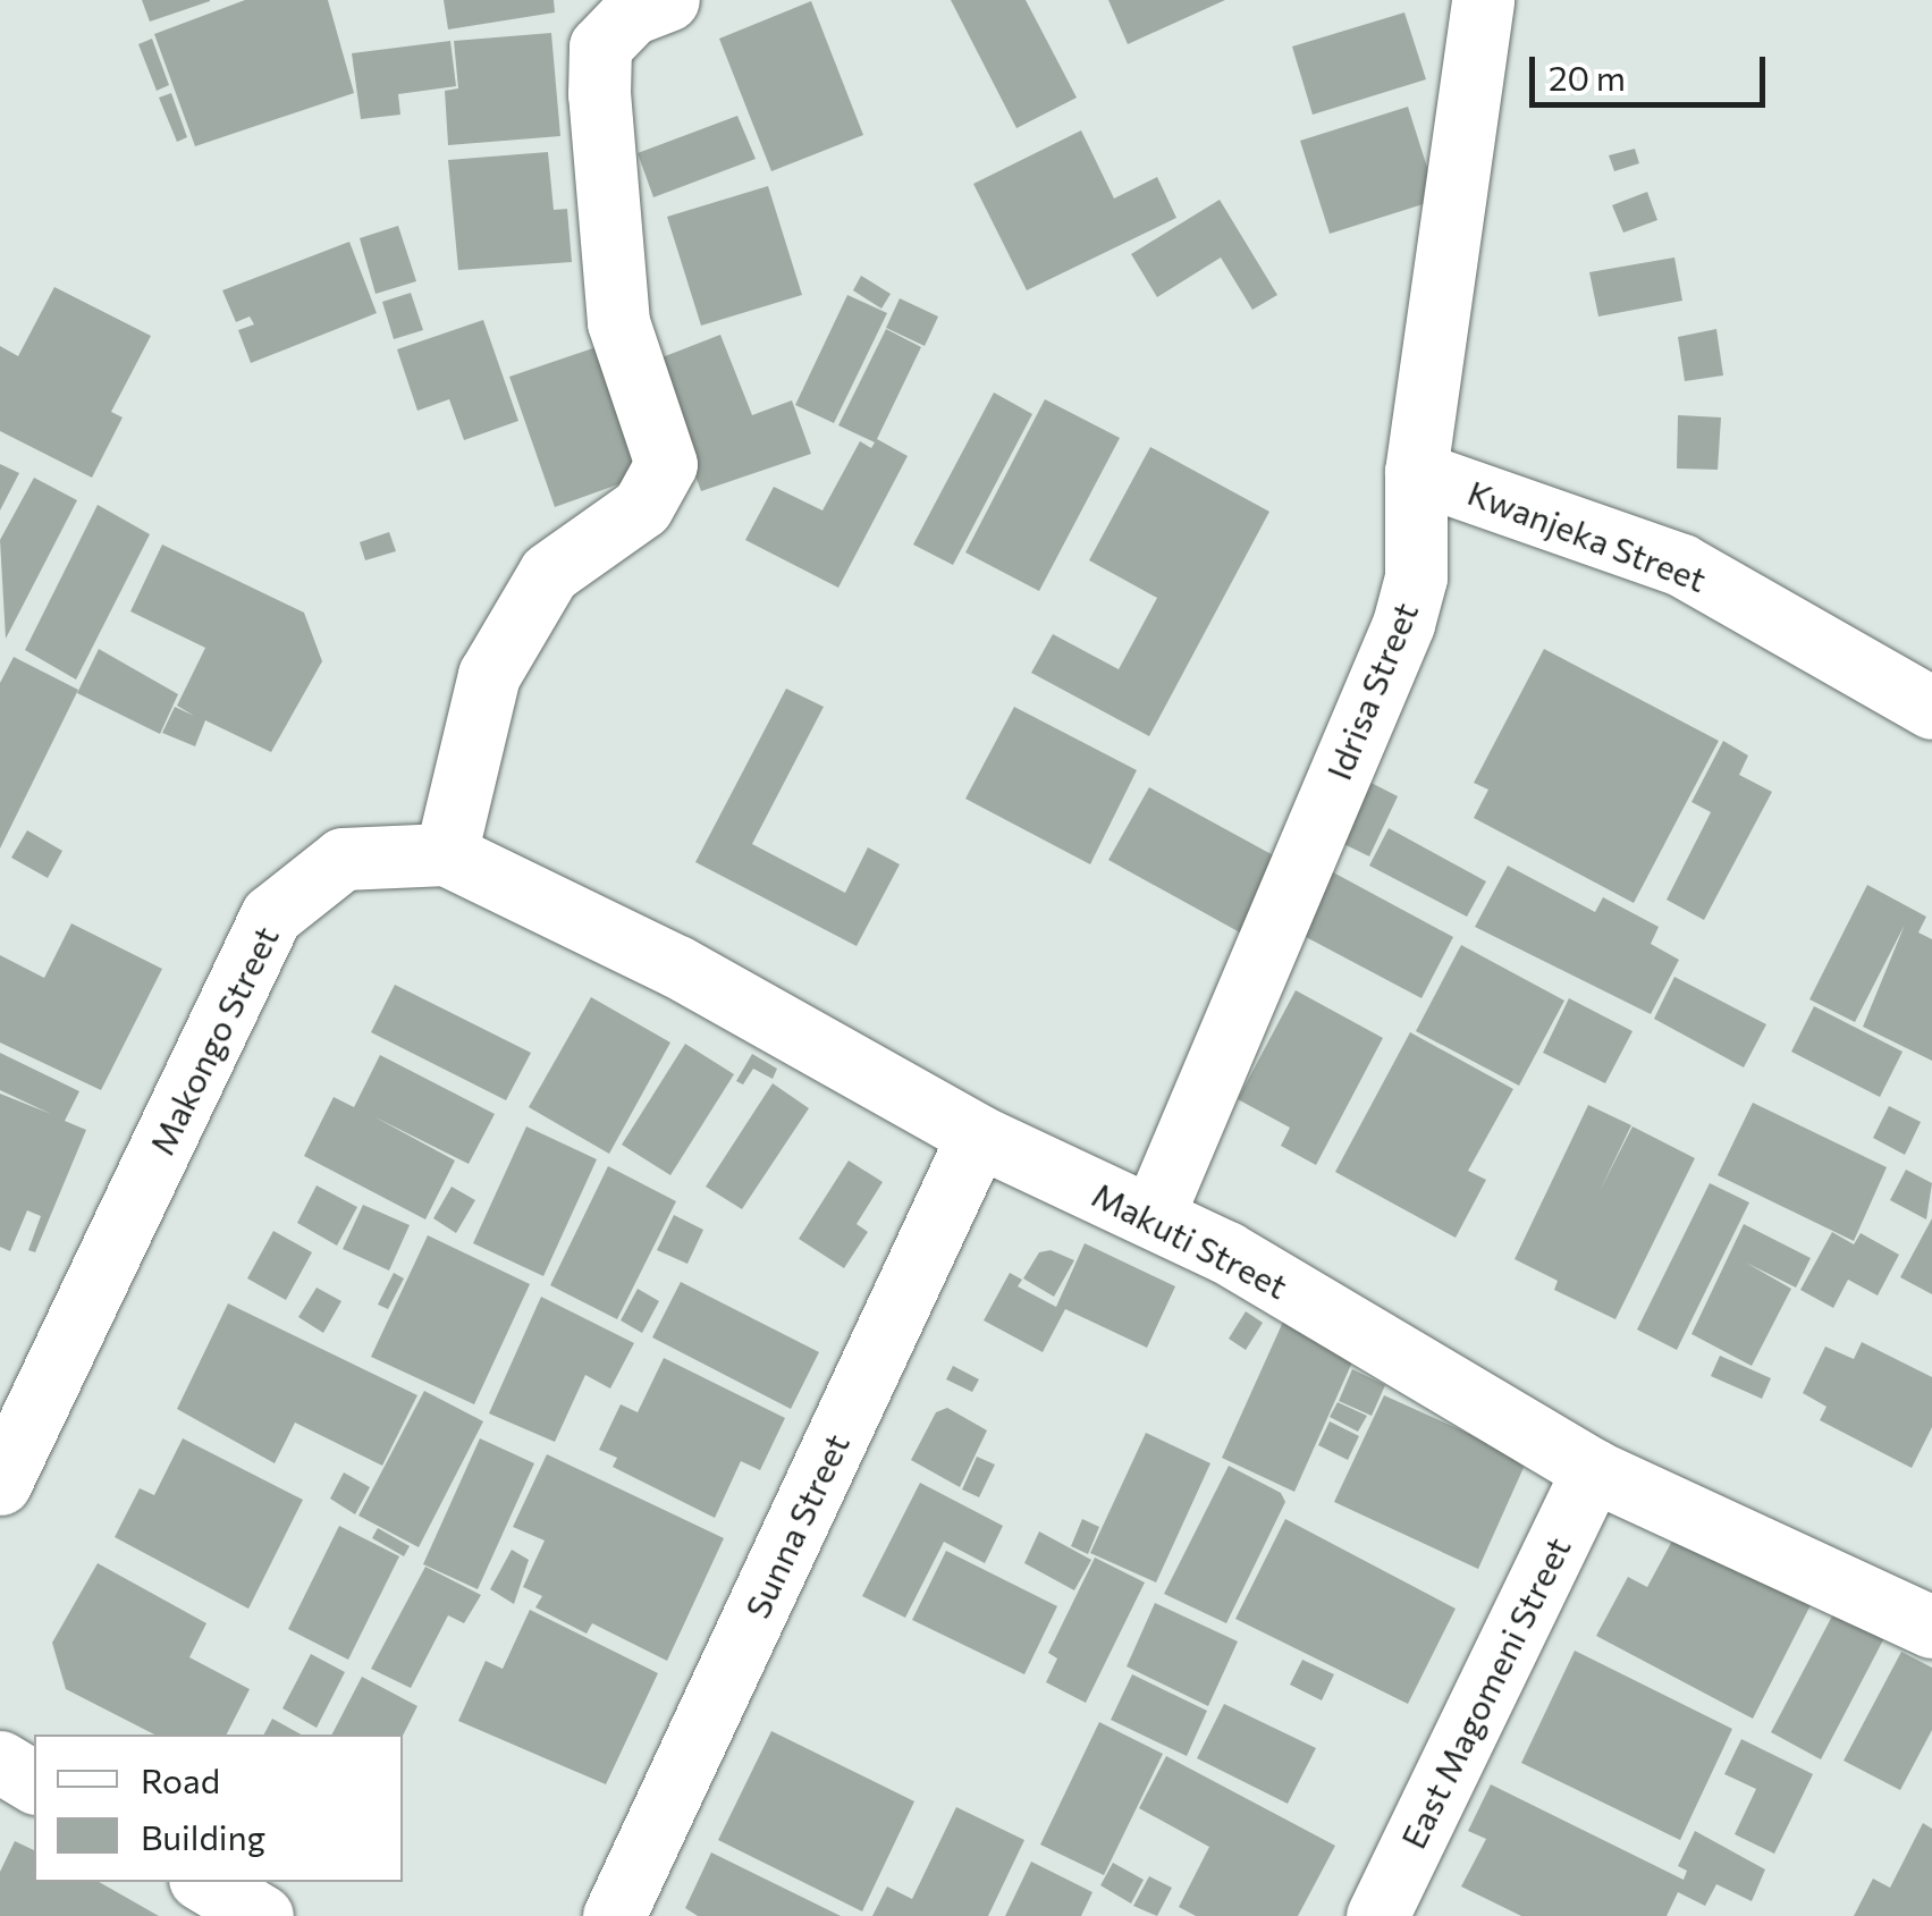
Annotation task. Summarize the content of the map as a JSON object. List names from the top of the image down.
{
  "streets": {
    "street": [
      "Kwanjeka Street",
      "Idrisa Street",
      "Makongo Street",
      "Makuti Street",
      "Sunna Street",
      "East Magomeni Street"
    ]
  },
  "crossings": [
    ["Kwanjeka Street", "Idrisa Street"],
    ["Idrisa Street", "Makuti Street"],
    ["Makongo Street", "Makuti Street"],
    ["Makuti Street", "Sunna Street"],
    ["Makuti Street", "East Magomeni Street"]
  ],
  "legend": ["Road", "Building"],
  "scale_bar": "20 m"
}
